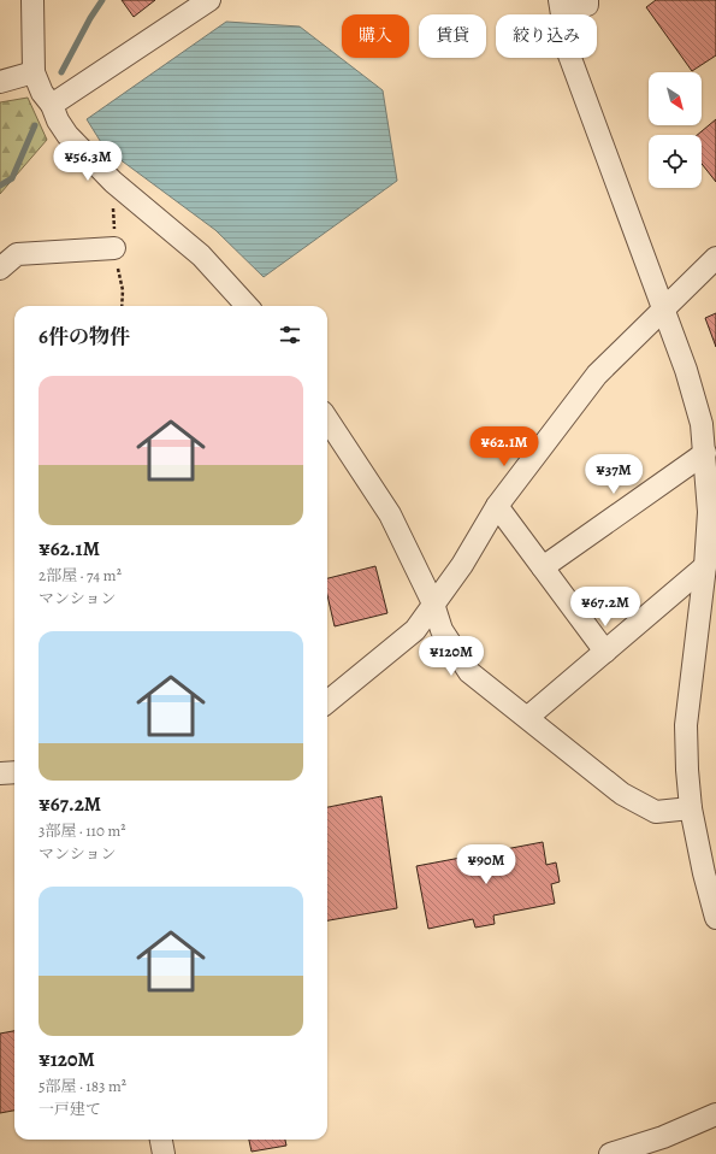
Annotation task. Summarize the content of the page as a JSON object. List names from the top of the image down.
{
  "north": "bottom right",
  "page": {
    "chip": ["購入", "賃貸", "絞り込み"],
    "price": [
      "¥56.3M",
      "¥62.1M",
      "¥37M",
      "¥67.2M",
      "¥120M",
      "¥90M"
    ],
    "heading": "6件の物件",
    "list": [
      {
        "name": "¥62.1M",
        "note": "2部屋 · 74 m² · マンション"
      },
      {
        "name": "¥67.2M",
        "note": "3部屋 · 110 m² · マンション"
      },
      {
        "name": "¥120M",
        "note": "5部屋 · 183 m² · 一戸建て"
      }
    ]
  }
}
